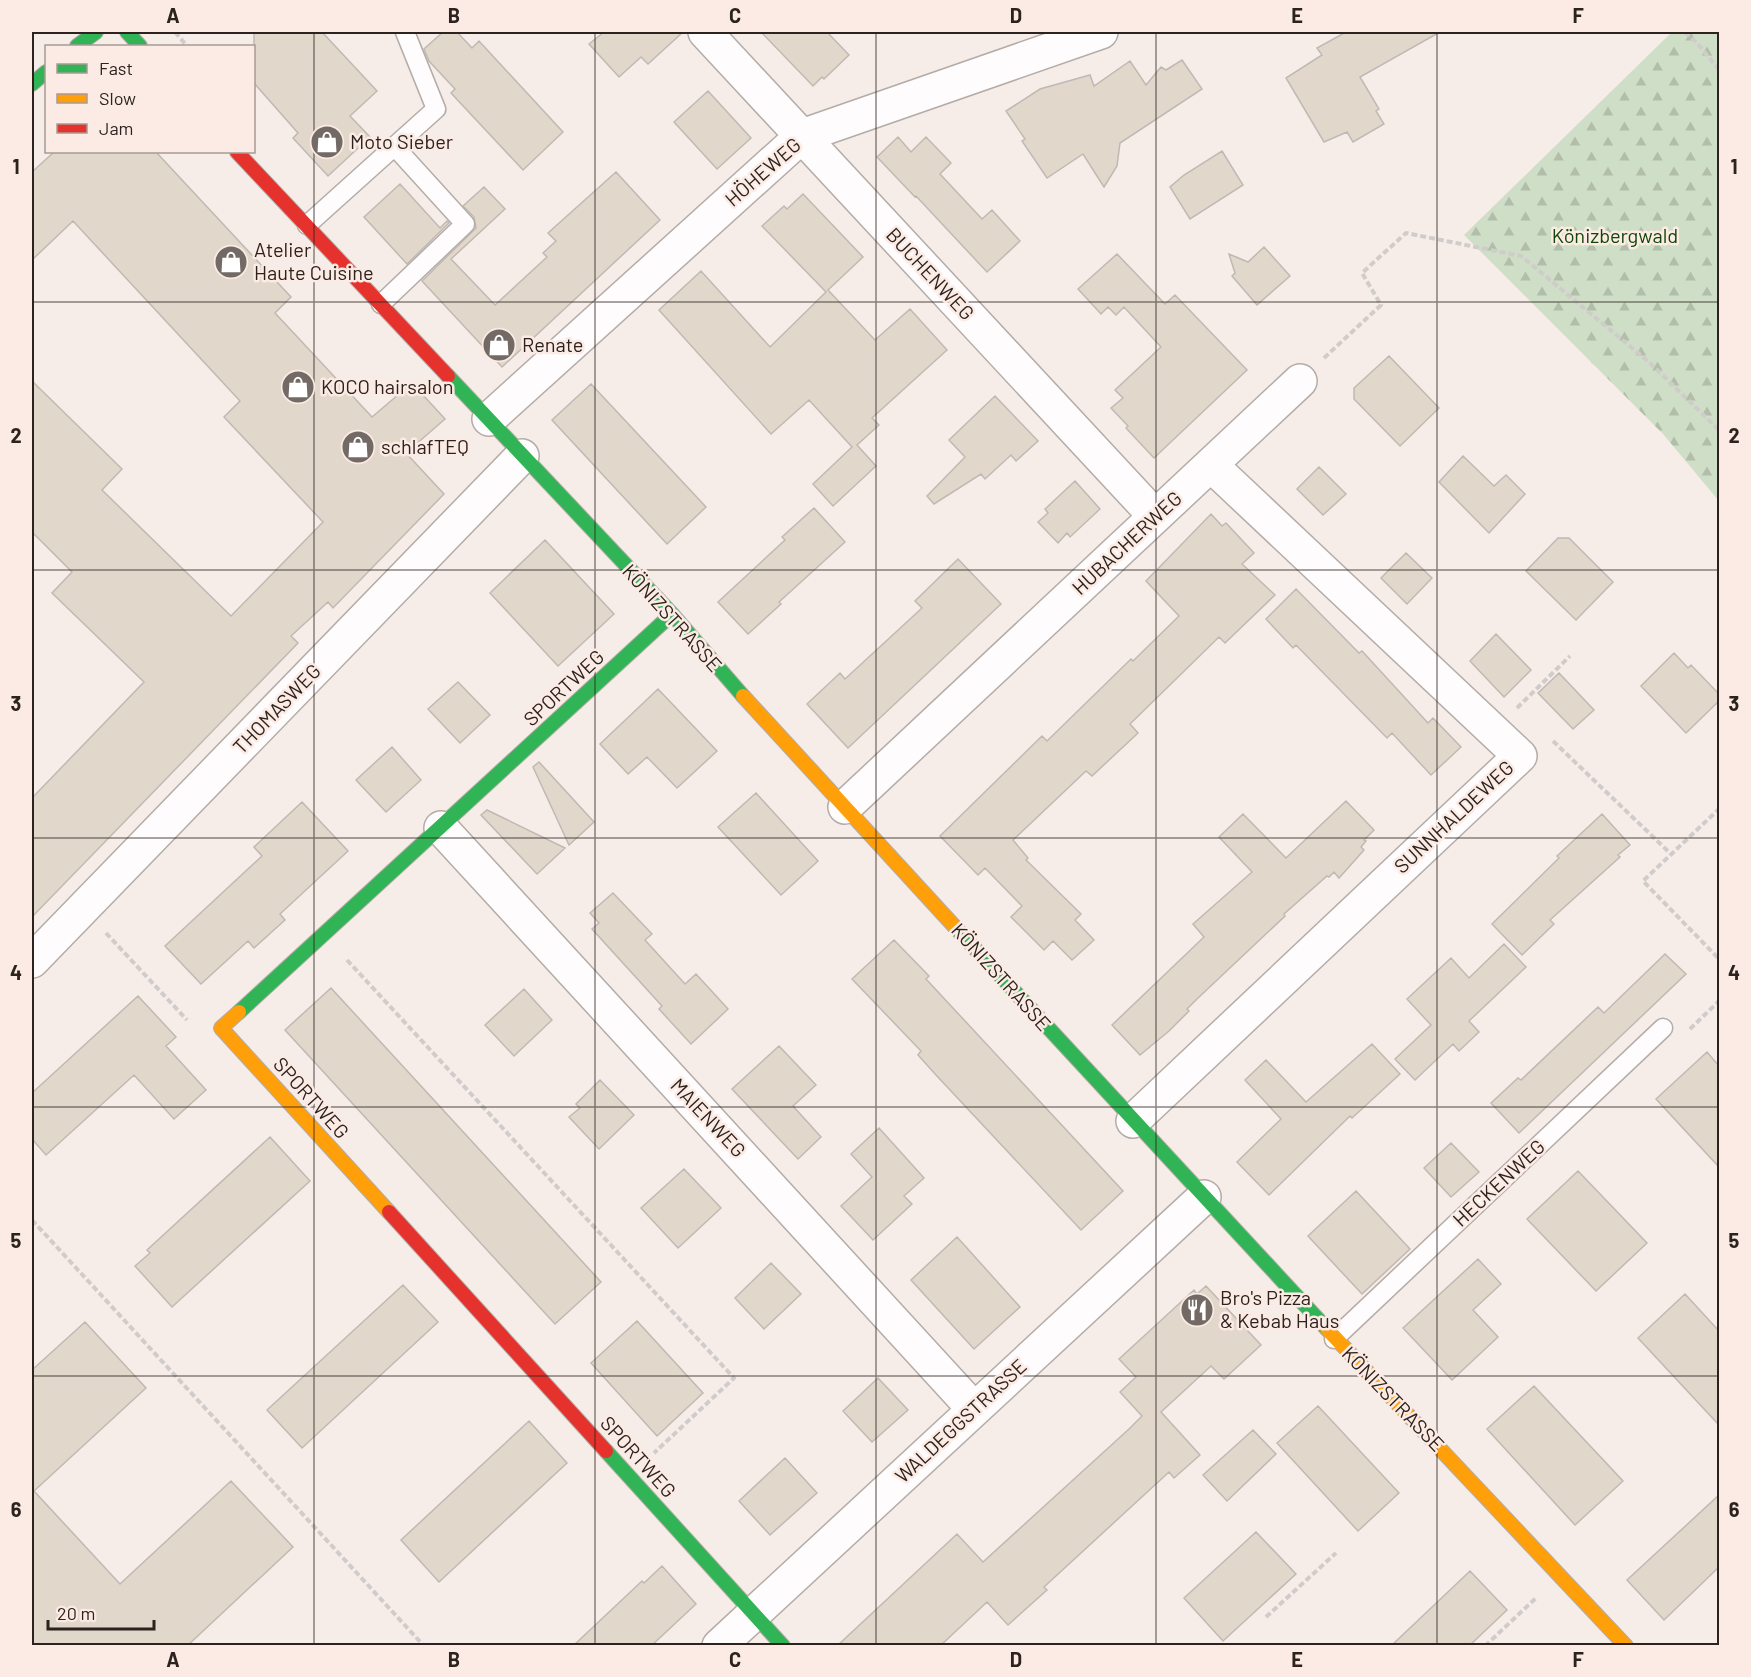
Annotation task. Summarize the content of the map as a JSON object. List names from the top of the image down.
{
  "streets": {
    "main road": ["KÖNIZSTRASSE", "SPORTWEG"],
    "street": [
      "HÖHEWEG",
      "BUCHENWEG",
      "HUBACHERWEG",
      "THOMASWEG",
      "SUNNHALDEWEG",
      "MAIENWEG",
      "WALDEGGSTRASSE"
    ],
    "lane": ["HECKENWEG"]
  },
  "crossings": [
    ["HÖHEWEG", "BUCHENWEG"],
    ["HÖHEWEG", "KÖNIZSTRASSE"],
    ["BUCHENWEG", "HUBACHERWEG"],
    ["HUBACHERWEG", "KÖNIZSTRASSE"],
    ["HUBACHERWEG", "SUNNHALDEWEG"],
    ["KÖNIZSTRASSE", "SPORTWEG"],
    ["KÖNIZSTRASSE", "THOMASWEG"],
    ["KÖNIZSTRASSE", "SUNNHALDEWEG"],
    ["KÖNIZSTRASSE", "HECKENWEG"],
    ["KÖNIZSTRASSE", "WALDEGGSTRASSE"],
    ["SPORTWEG", "MAIENWEG"],
    ["SPORTWEG", "WALDEGGSTRASSE"],
    ["MAIENWEG", "WALDEGGSTRASSE"]
  ],
  "parks": ["Könizbergwald"],
  "places": {
    "shop": [
      "Moto Sieber",
      "Atelier Haute Cuisine",
      "Renate",
      "KOCO hairsalon",
      "schlafTEQ"
    ],
    "restaurant": ["Bro's Pizza & Kebab Haus"]
  },
  "legend": ["Fast", "Slow", "Jam"],
  "scale_bar": "20 m",
  "grid": {
    "columns": [
      "A",
      "B",
      "C",
      "D",
      "E",
      "F"
    ],
    "rows": [
      "1",
      "2",
      "3",
      "4",
      "5",
      "6"
    ]
  }
}
